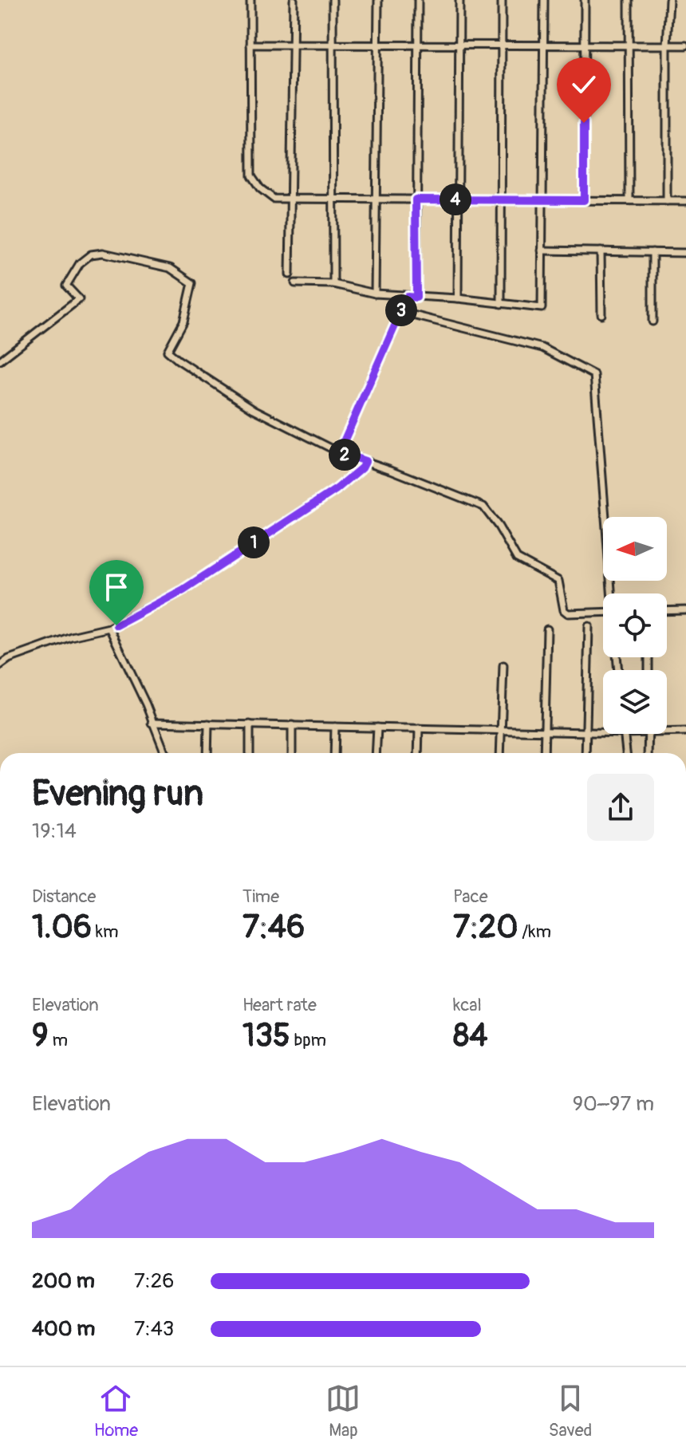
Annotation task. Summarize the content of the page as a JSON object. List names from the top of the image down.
{
  "north": "left",
  "page": {
    "pins": [
      "4",
      "3",
      "2",
      "1"
    ],
    "heading": ["Evening run", "19:14"],
    "stats": [
      ["Distance", "1.06 km"],
      ["Time", "7:46"],
      ["Pace", "7:20 /km"],
      ["Elevation", "9 m"],
      ["Heart rate", "135 bpm"],
      ["kcal", "84"]
    ],
    "chart": ["Elevation", "90–97 m"],
    "list": [
      {
        "name": "200 m",
        "note": "7:26"
      },
      {
        "name": "400 m",
        "note": "7:43"
      }
    ],
    "tabs": ["Home", "Map", "Saved"]
  }
}
